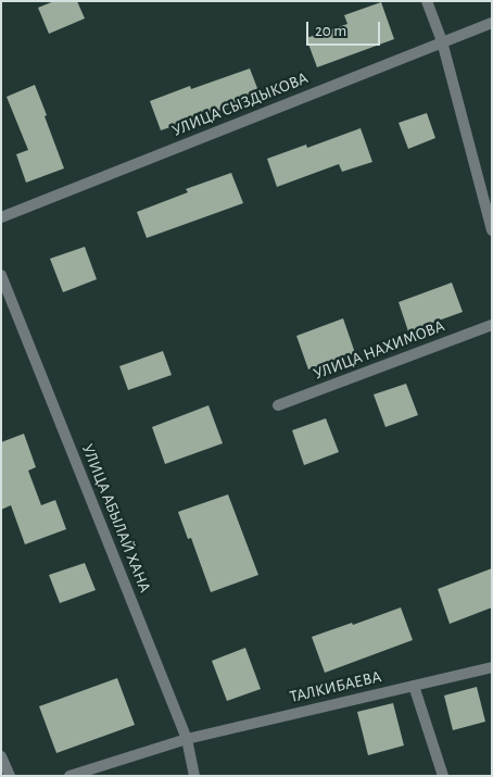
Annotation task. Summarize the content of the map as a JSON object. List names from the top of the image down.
{
  "streets": {
    "street": [
      "УЛИЦА СЫЗДЫКОВА",
      "УЛИЦА НАХИМОВА",
      "УЛИЦА АБЫЛАЙ ХАНА",
      "ТАЛКИБАЕВА"
    ]
  },
  "crossings": [
    ["УЛИЦА АБЫЛАЙ ХАНА", "ТАЛКИБАЕВА"]
  ],
  "scale_bar": "20 m"
}
